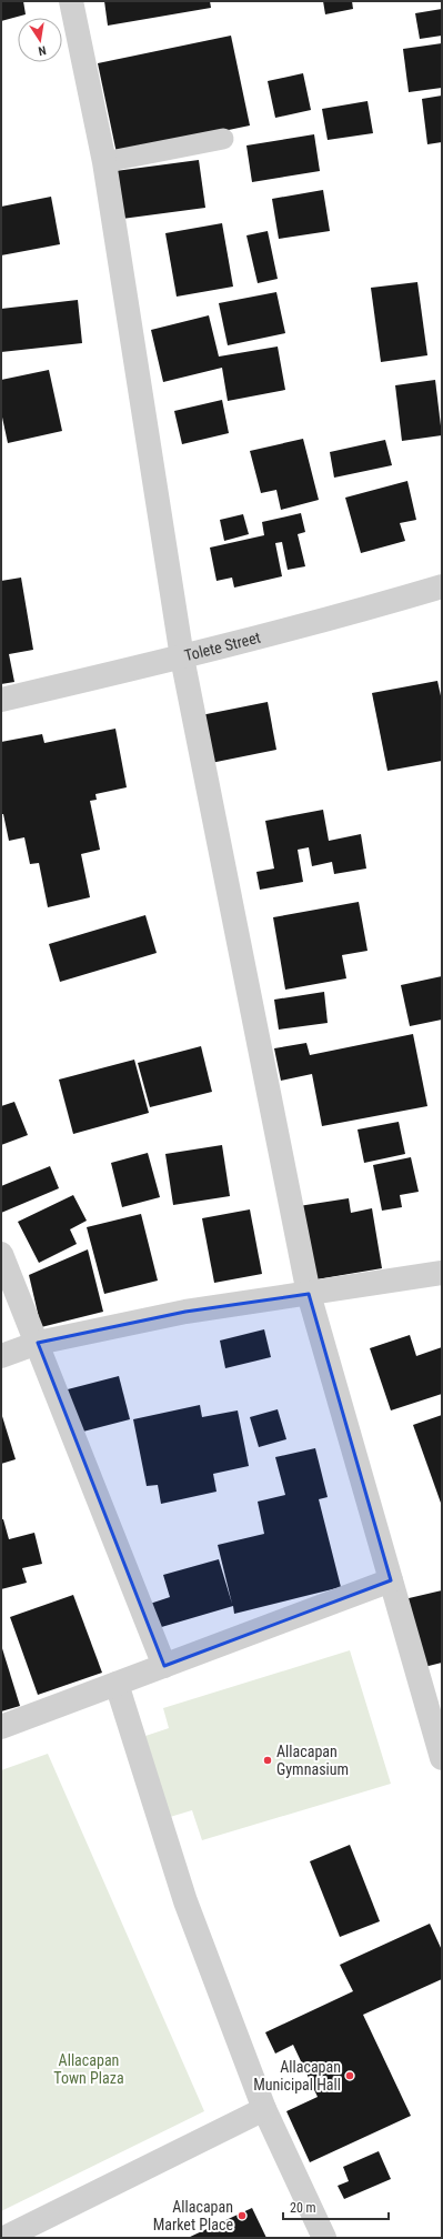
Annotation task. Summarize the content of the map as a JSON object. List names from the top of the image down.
{
  "streets": {
    "street": ["Tolete Street"]
  },
  "parks": ["Allacapan Town Plaza"],
  "places": ["Allacapan Gymnasium", "Allacapan Municipal Hall", "Allacapan Market Place"],
  "scale_bar": "20 m",
  "north": "bottom"
}
